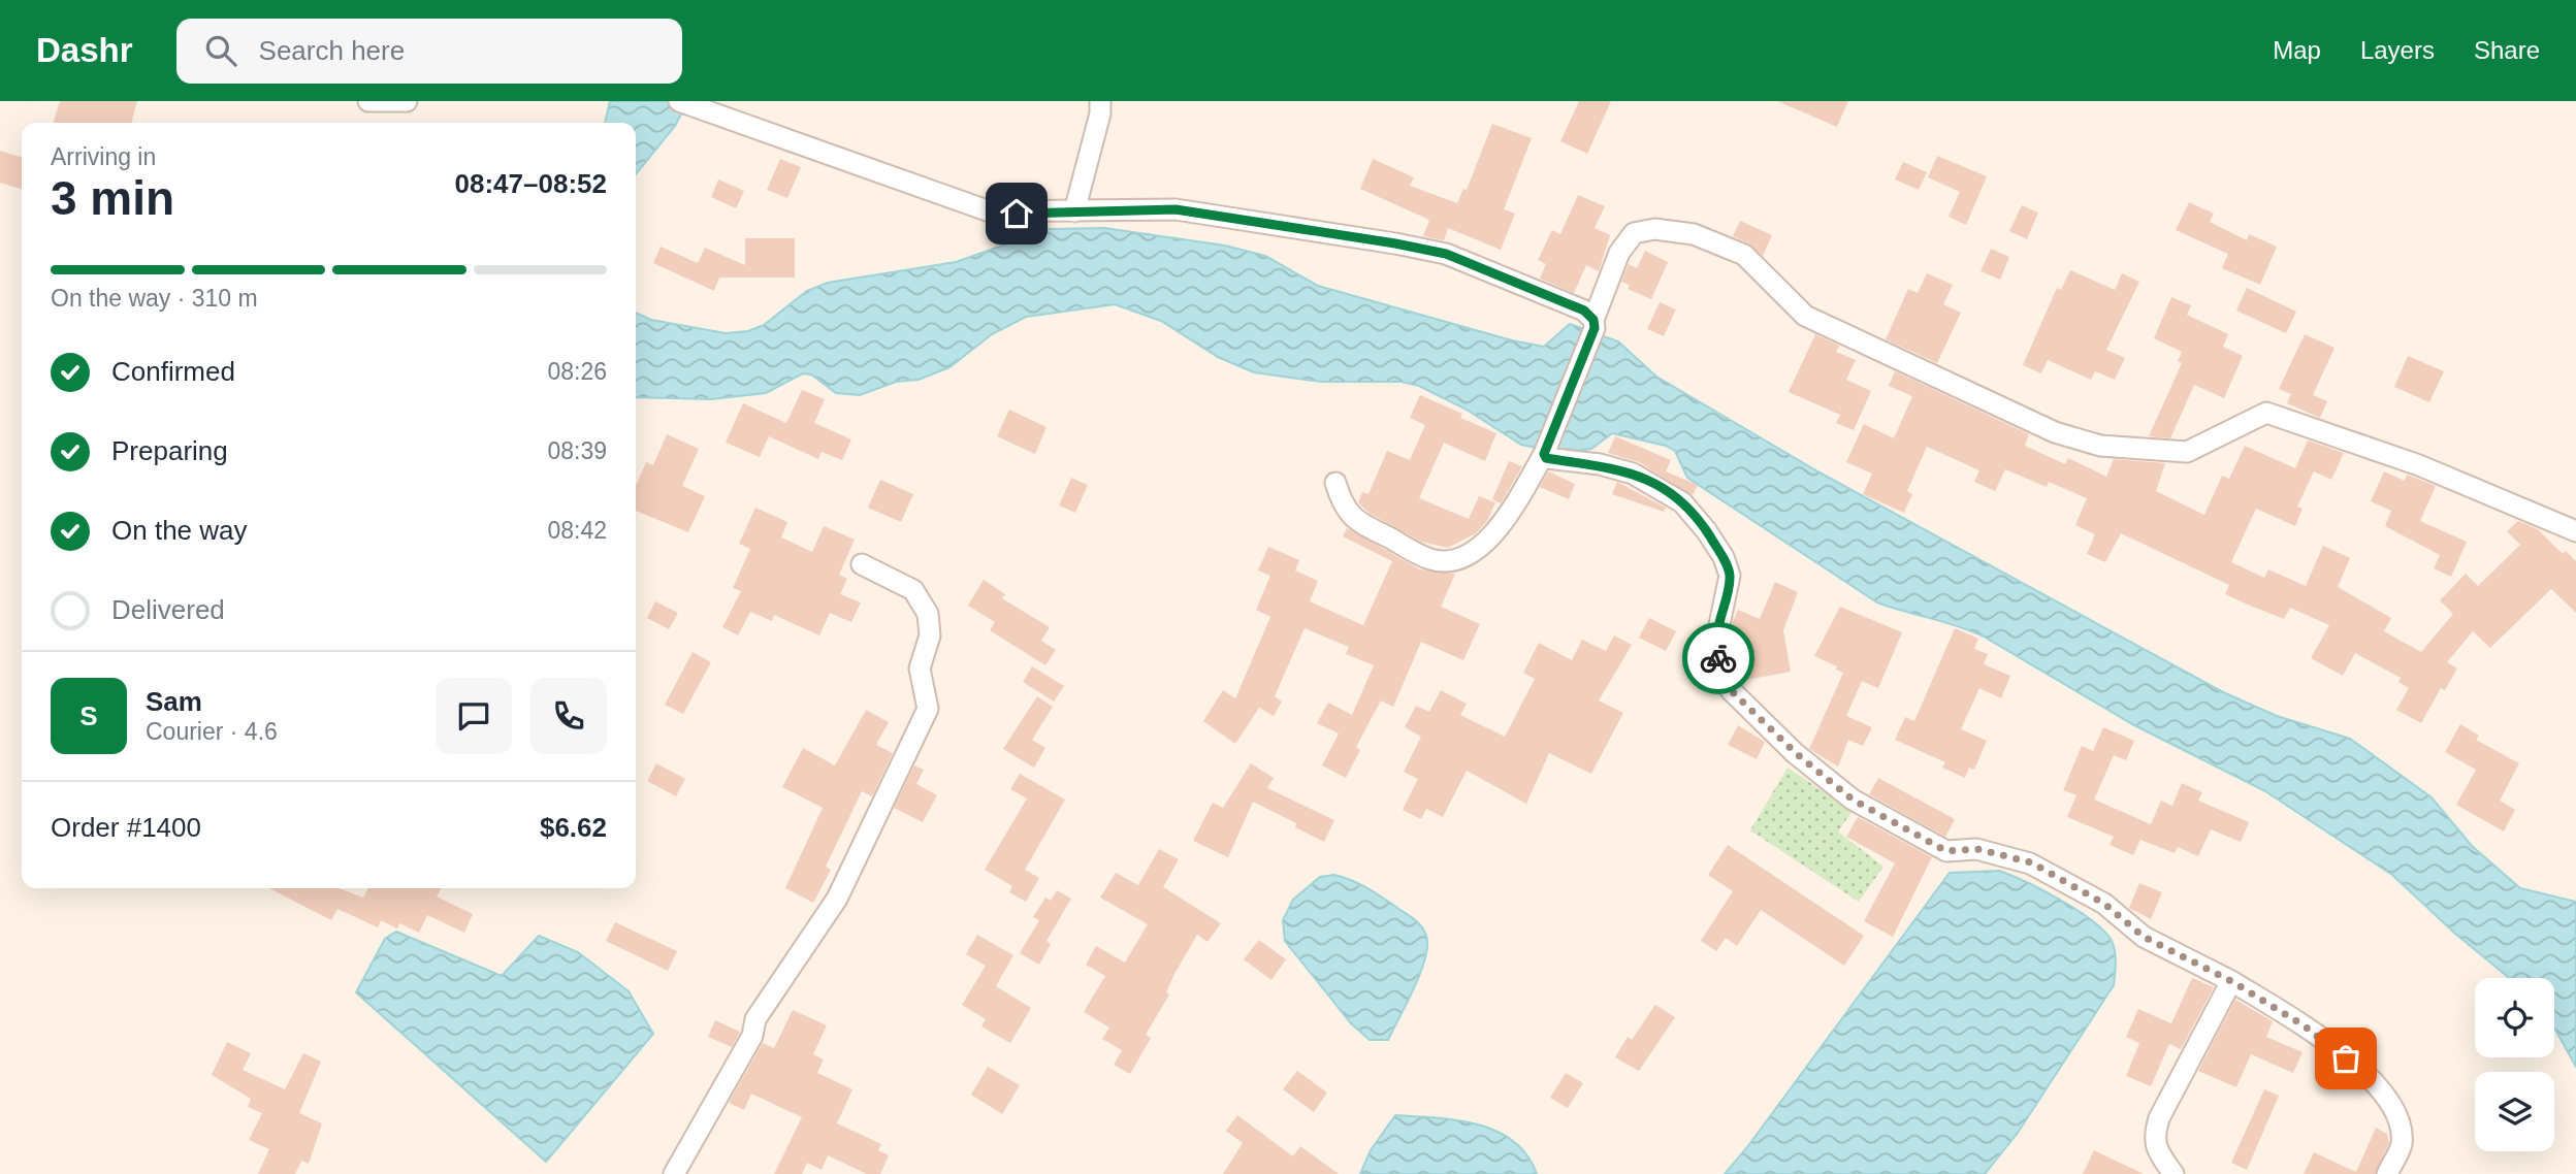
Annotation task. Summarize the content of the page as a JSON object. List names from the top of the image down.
{
  "page": {
    "header": "Dashr",
    "search": "Search here",
    "nav": ["Map", "Layers", "Share"],
    "heading": ["3 min", "Arriving in", "08:47–08:52"],
    "panel": [
      "Sam",
      "Courier · 4.6",
      "Order #1400",
      "$6.62"
    ],
    "bar": "On the way · 310 m",
    "list": [
      ["Confirmed", "08:26"],
      ["Preparing", "08:39"],
      ["On the way", "08:42"],
      "Delivered"
    ],
    "round": "S"
  }
}
